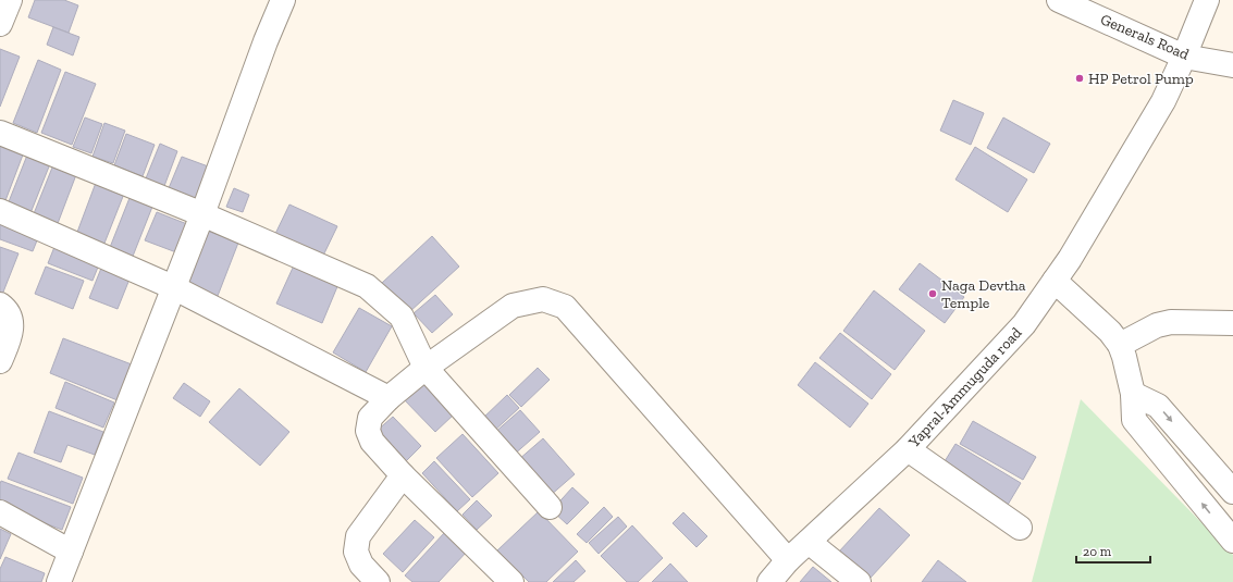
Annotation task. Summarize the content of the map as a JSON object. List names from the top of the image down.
{
  "streets": {
    "street": ["Generals Road", "Yapral-Ammuguda road"]
  },
  "crossings": [
    ["Generals Road", "Yapral-Ammuguda road"]
  ],
  "places": ["HP Petrol Pump", "Naga Devtha Temple"],
  "scale_bar": "20 m"
}
